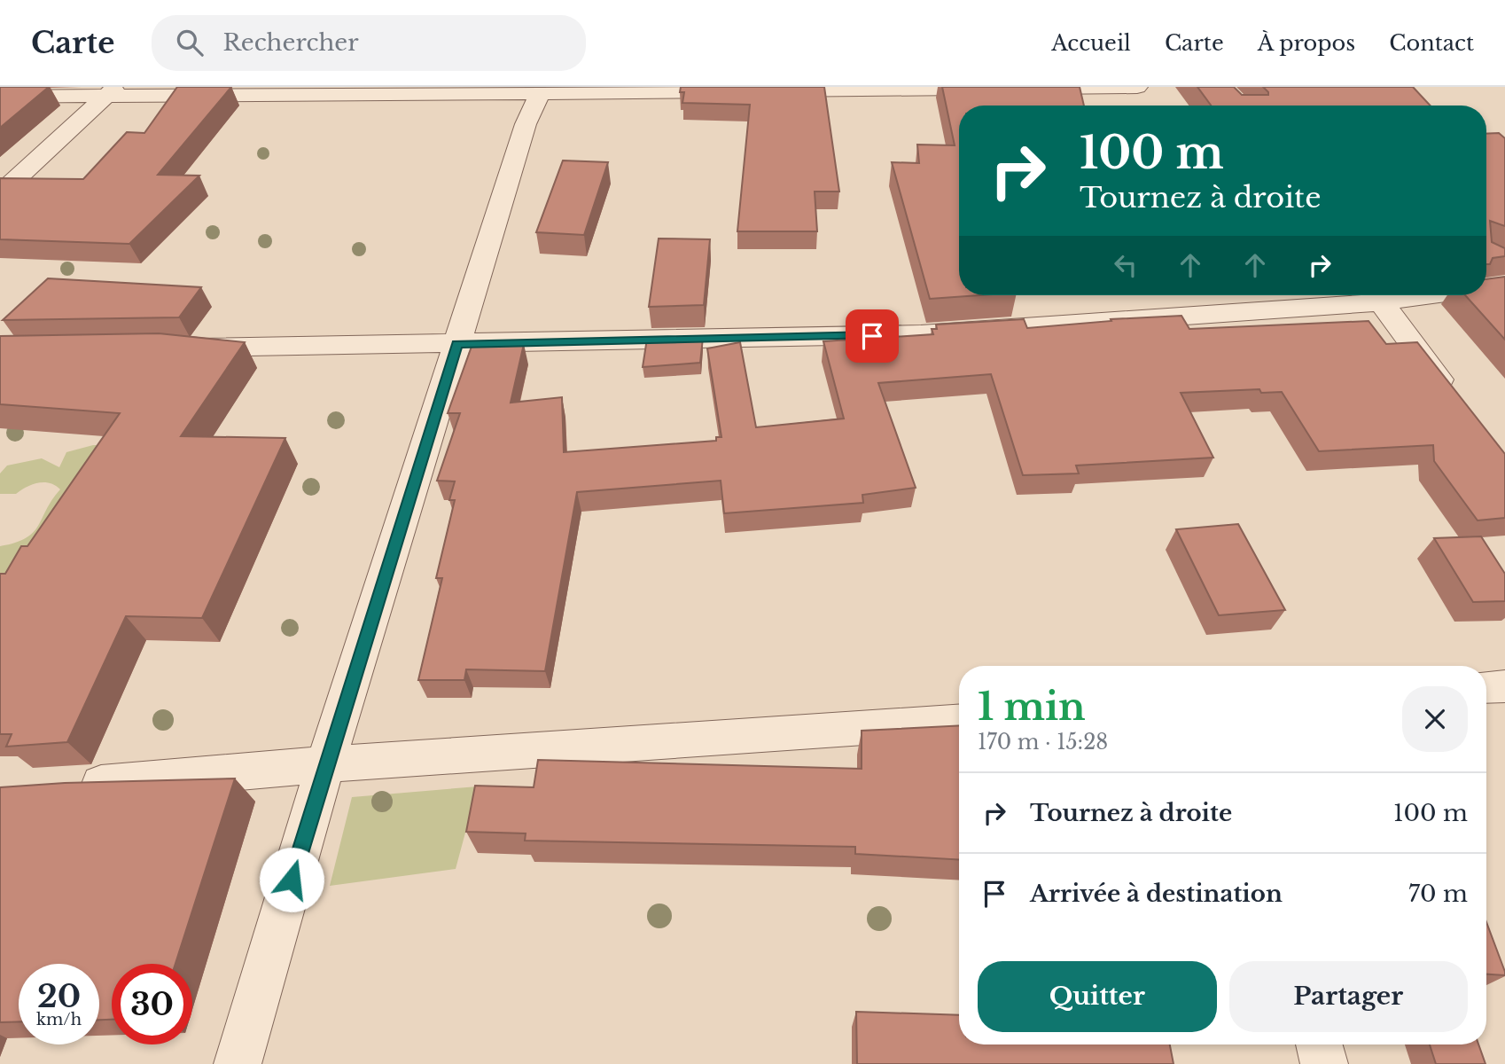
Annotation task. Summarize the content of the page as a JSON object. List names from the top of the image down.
{
  "page": {
    "header": "Carte",
    "search": "Rechercher",
    "nav": [
      "Accueil",
      "Carte",
      "À propos",
      "Contact"
    ],
    "turn": ["100 m", "Tournez à droite"],
    "heading": ["1 min", "170 m · 15:28"],
    "list": [
      {
        "name": "Tournez à droite",
        "value": "100 m"
      },
      {
        "name": "Arrivée à destination",
        "value": "70 m"
      }
    ],
    "buttons": ["Quitter", "Partager"],
    "speed": "20 km/h",
    "limit": "30"
  }
}
